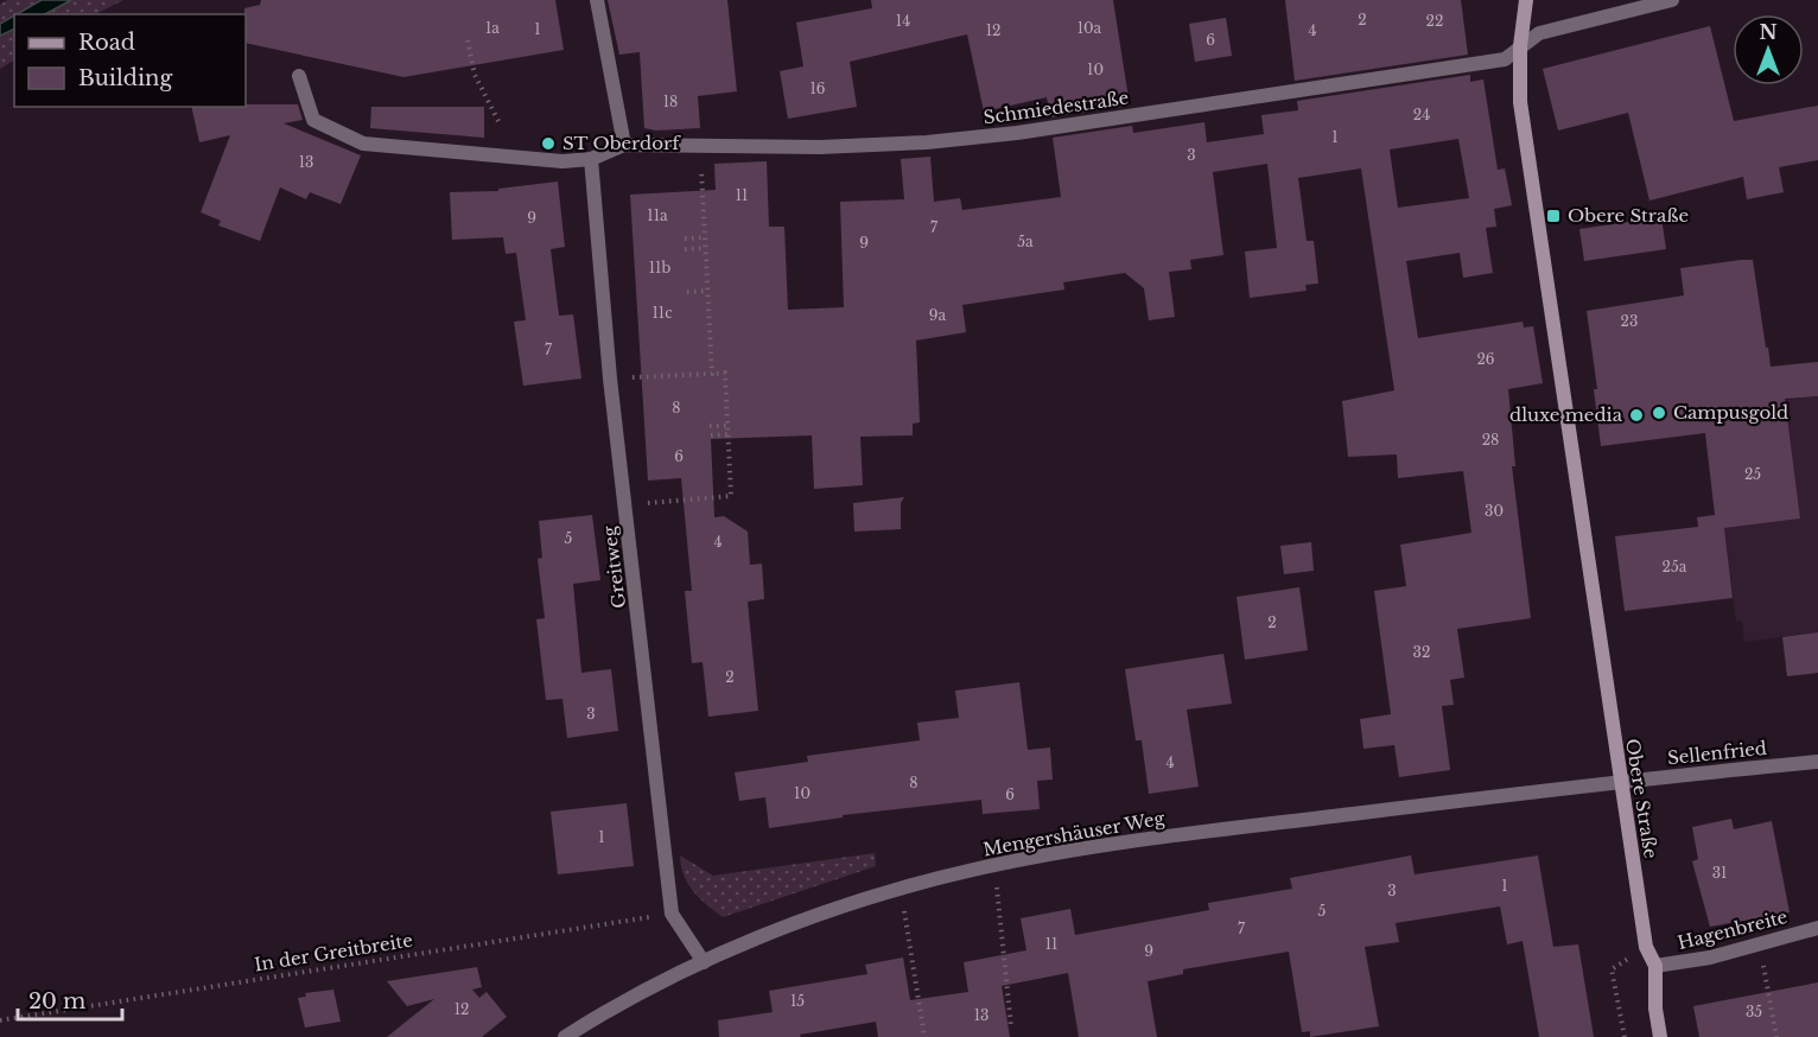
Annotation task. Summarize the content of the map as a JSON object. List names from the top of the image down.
{
  "streets": {
    "street": [
      "Schmiedestraße",
      "Greitweg",
      "Sellenfried",
      "Obere Straße",
      "Mengershäuser Weg",
      "Hagenbreite"
    ],
    "path": ["In der Greitbreite"]
  },
  "crossings": [
    ["Schmiedestraße", "Greitweg"],
    ["Schmiedestraße", "Obere Straße"],
    ["Greitweg", "Mengershäuser Weg"],
    ["Greitweg", "In der Greitbreite"],
    ["Sellenfried", "Obere Straße"],
    ["Sellenfried", "Mengershäuser Weg"],
    ["Obere Straße", "Mengershäuser Weg"],
    ["Obere Straße", "Hagenbreite"]
  ],
  "places": {
    "other": ["ST Oberdorf", "Campusgold", "dluxe media"],
    "transit": ["Obere Straße"]
  },
  "house_numbers": [
    "2",
    "14",
    "22",
    "1a",
    "10a",
    "1",
    "12",
    "4",
    "6",
    "10",
    "16",
    "18",
    "24",
    "1",
    "3",
    "13",
    "11",
    "11a",
    "9",
    "7",
    "5a",
    "9",
    "11b",
    "11c",
    "9a",
    "23",
    "7",
    "26",
    "8",
    "28",
    "6",
    "25",
    "30",
    "5",
    "4",
    "25a",
    "2",
    "32",
    "2",
    "3",
    "4",
    "8",
    "10",
    "6",
    "1",
    "31",
    "1",
    "3",
    "5",
    "7",
    "11",
    "9",
    "15",
    "12",
    "35",
    "13"
  ],
  "legend": ["Road", "Building"],
  "scale_bar": "20 m",
  "north": "top"
}
